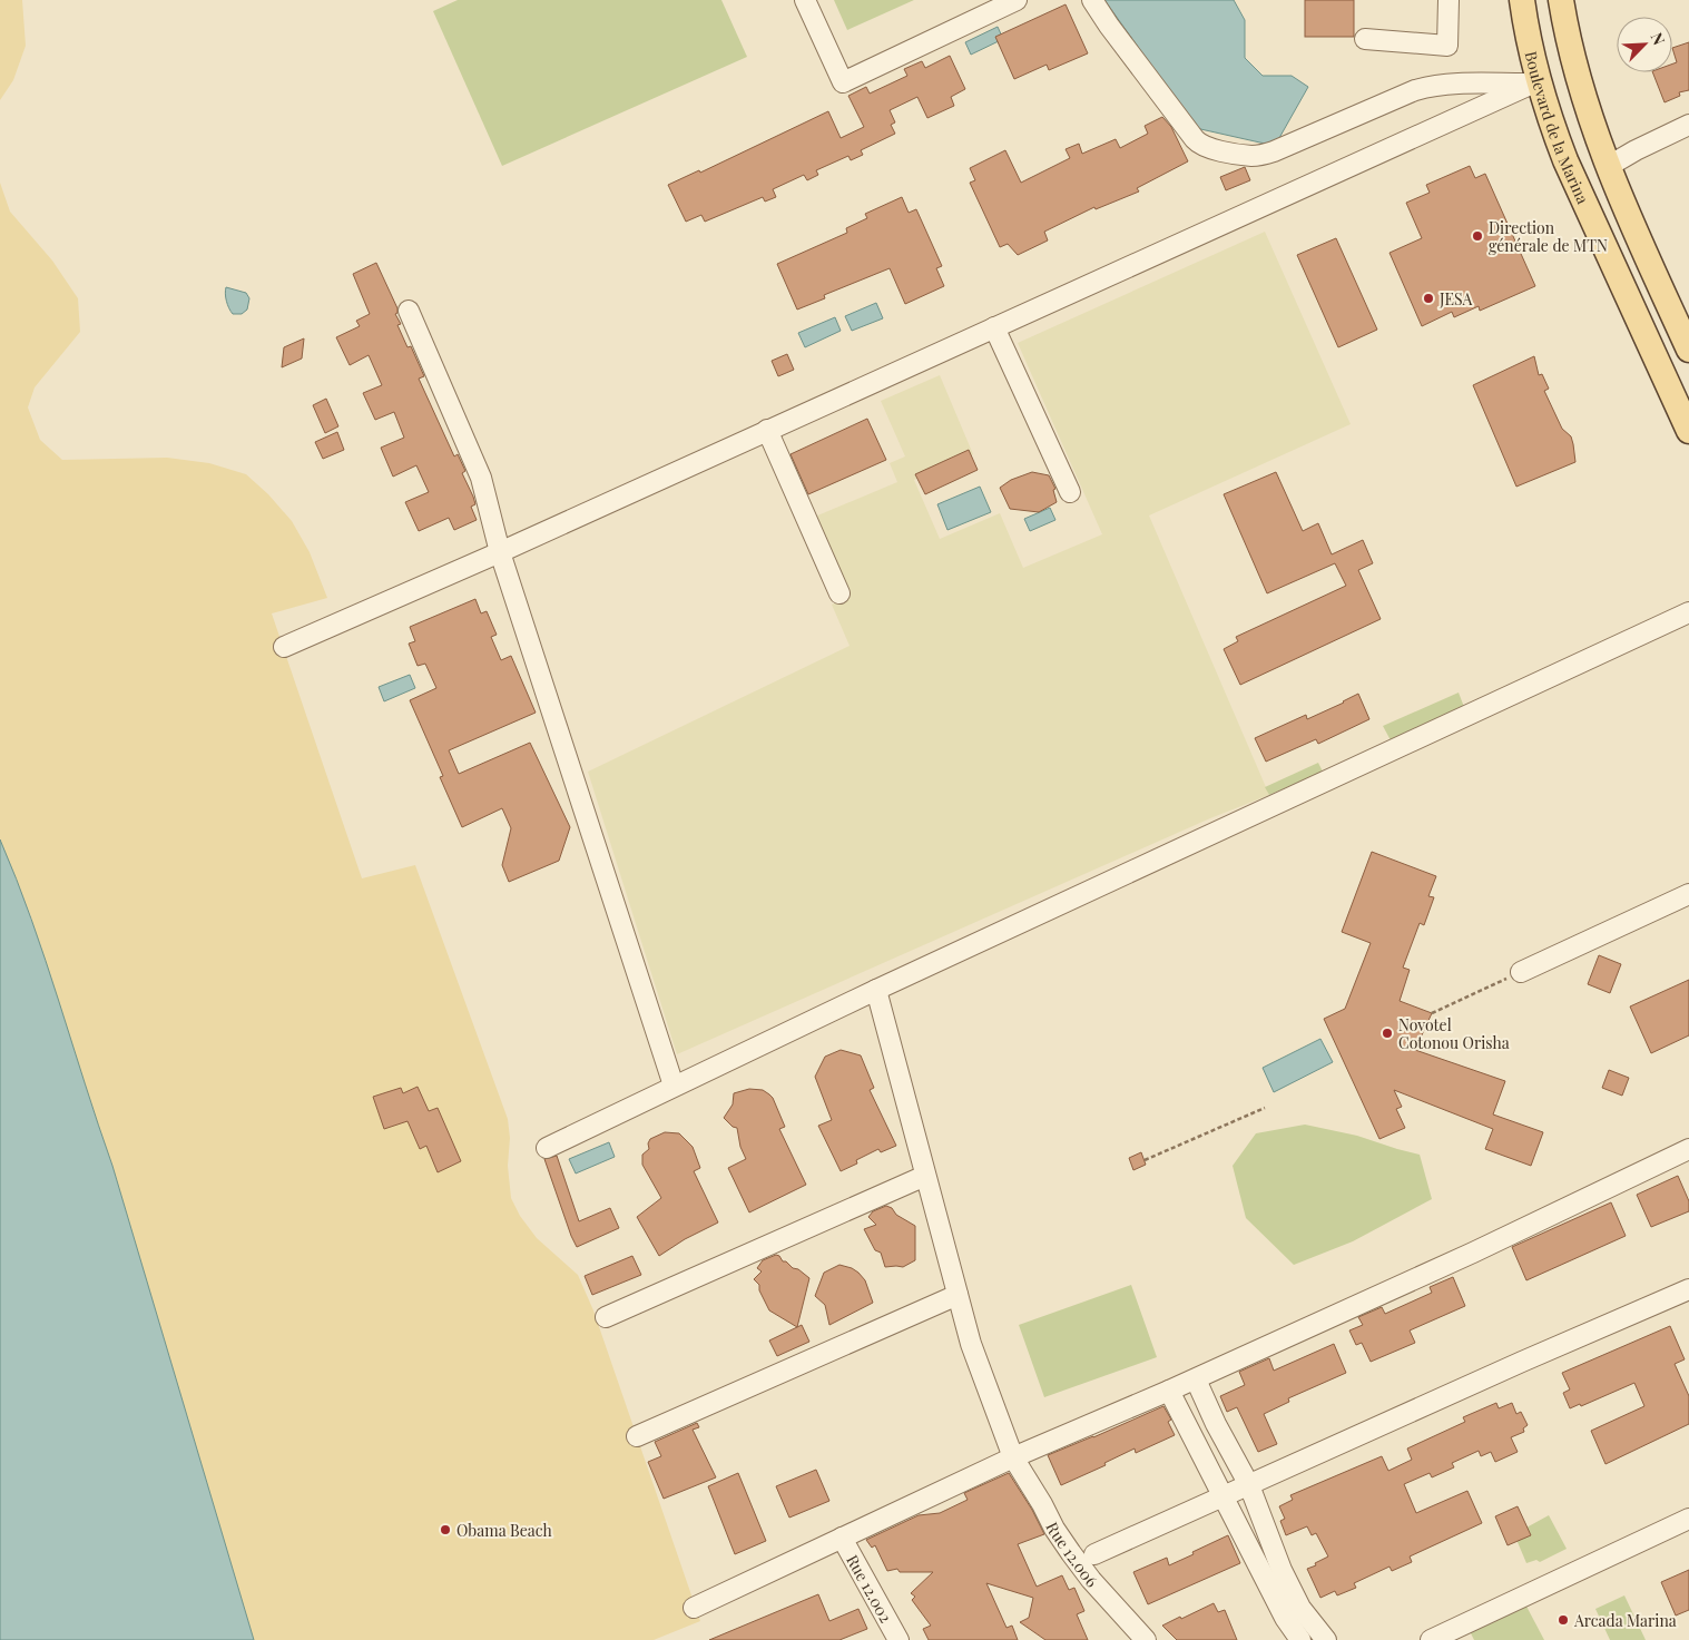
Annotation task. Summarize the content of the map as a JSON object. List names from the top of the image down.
{
  "streets": {
    "main road": ["Boulevard de la Marina"],
    "street": ["Rue 12.006", "Rue 12.002"]
  },
  "places": [
    "Direction générale de MTN",
    "JESA",
    "Novotel Cotonou Orisha",
    "Obama Beach",
    "Arcada Marina"
  ],
  "north": "top right"
}
